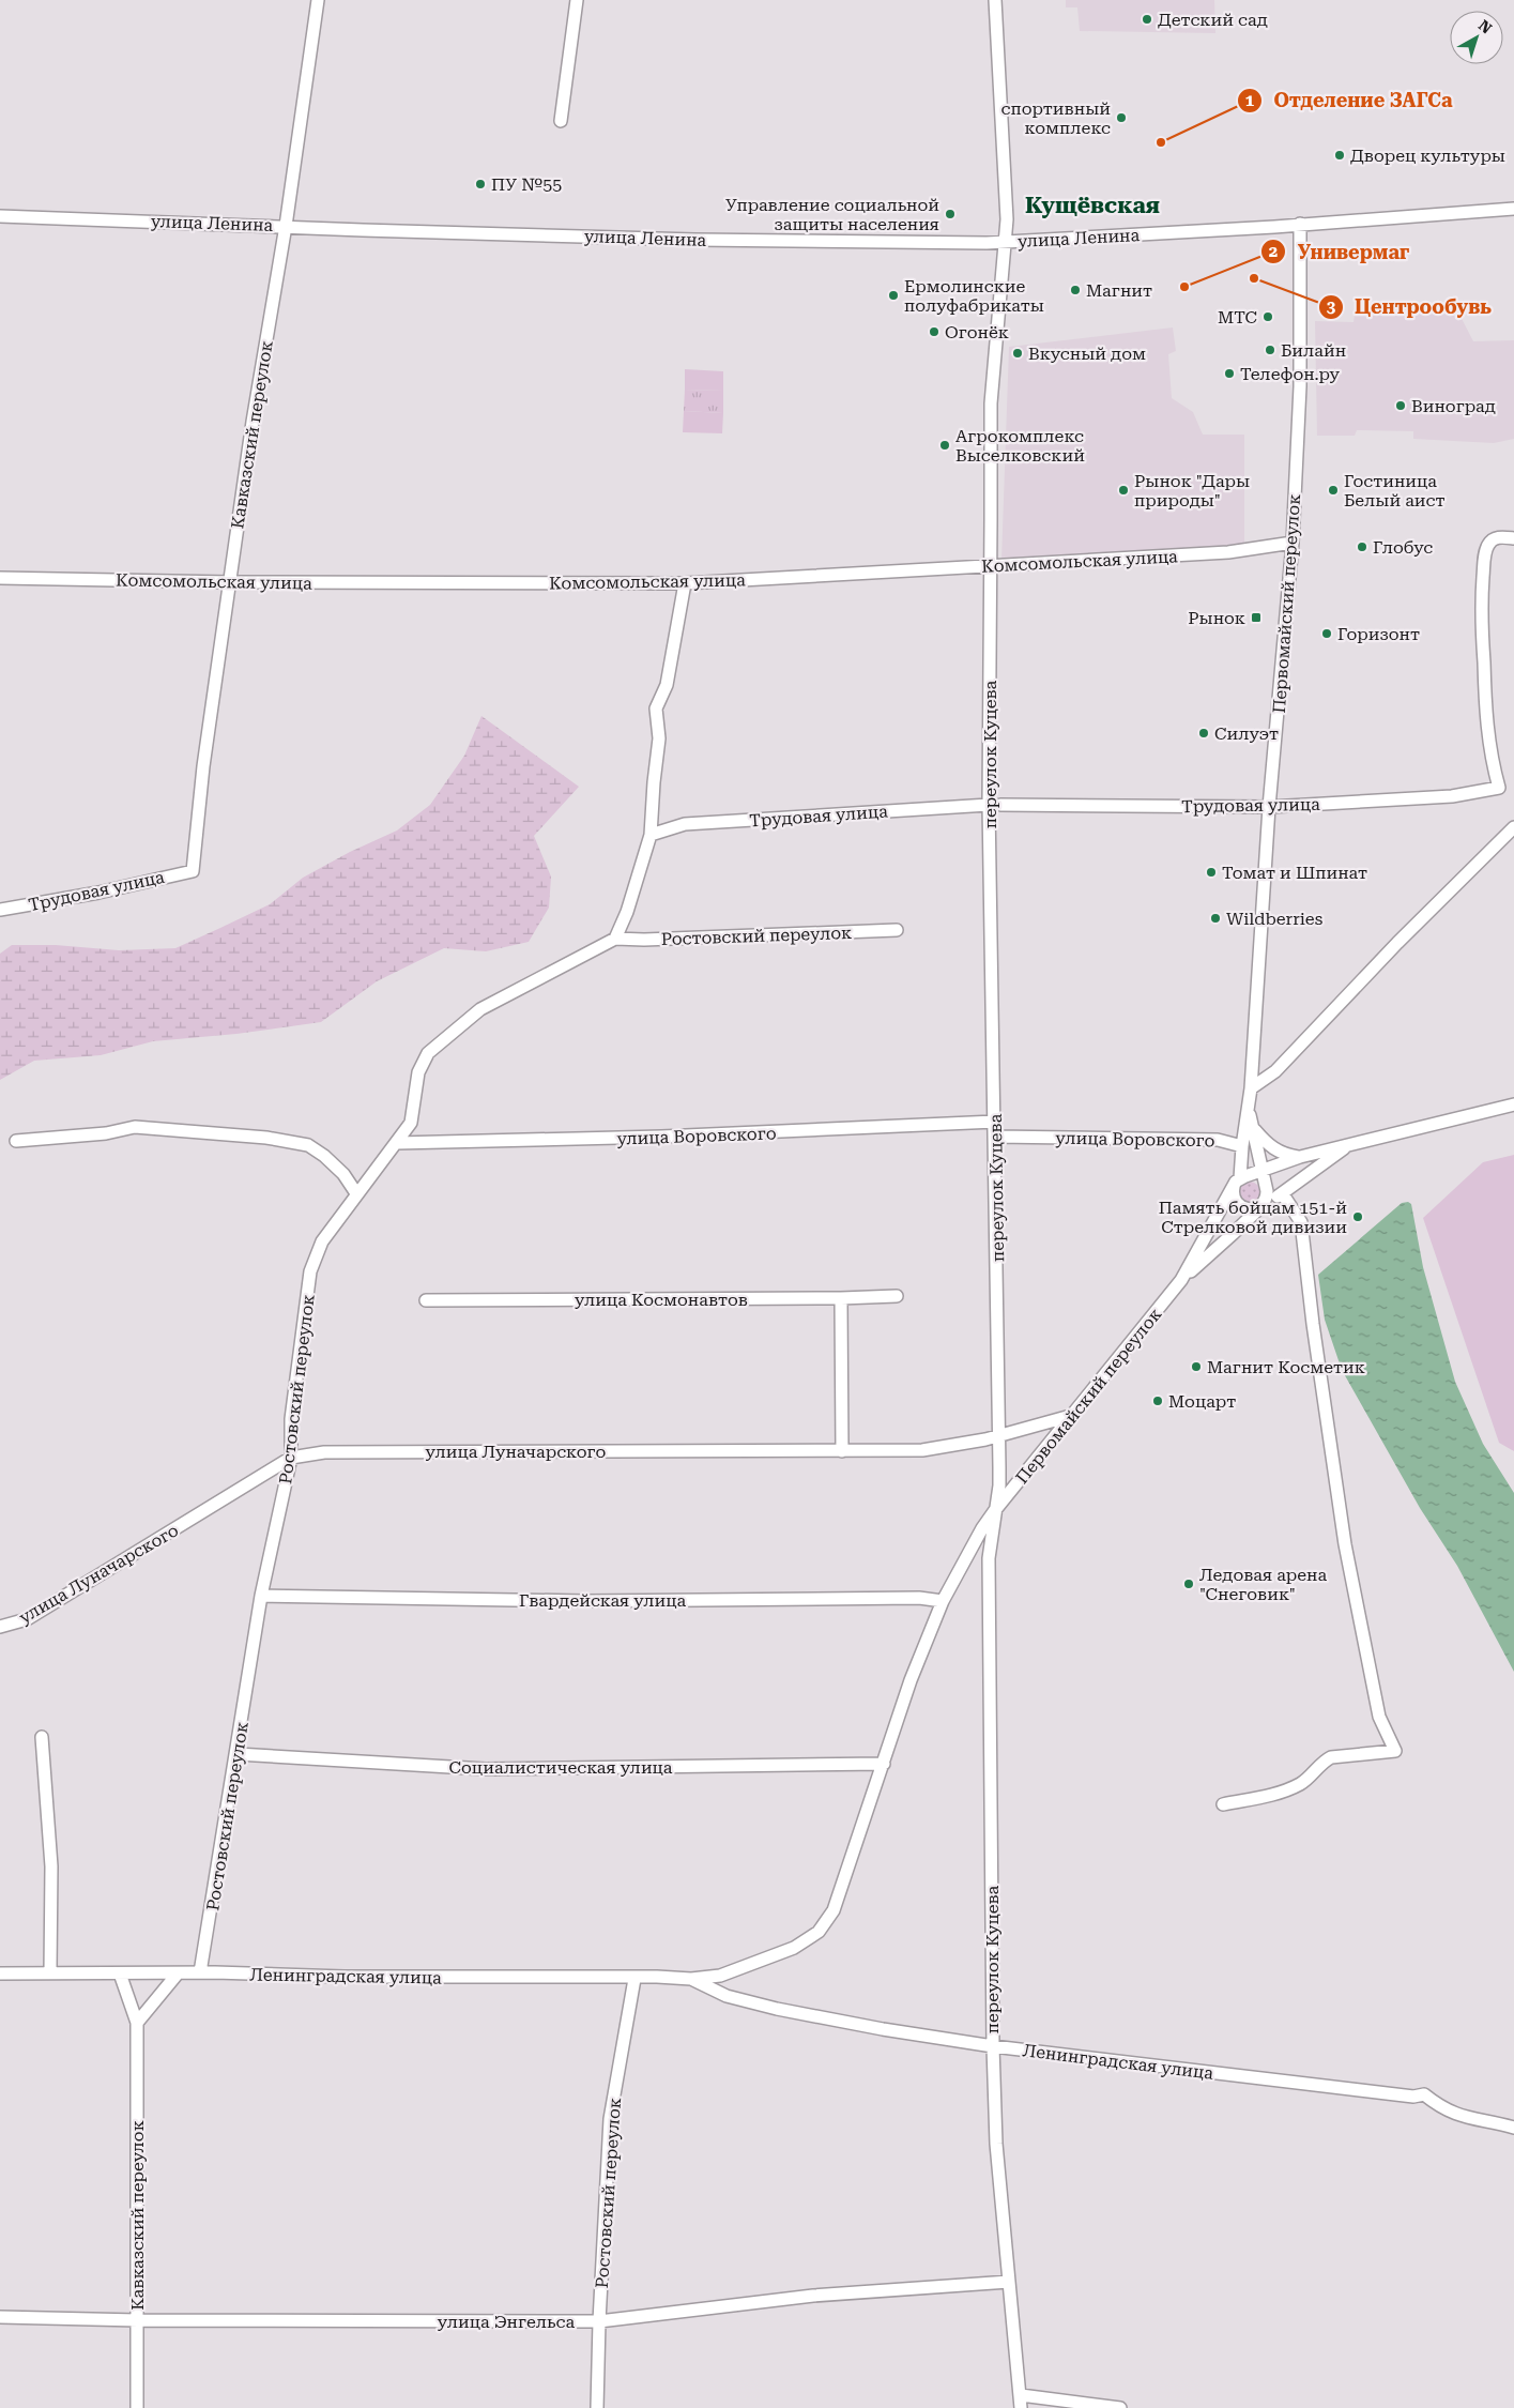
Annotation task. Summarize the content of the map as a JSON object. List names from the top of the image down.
{
  "streets": {
    "street": [
      "улица Ленина",
      "Кавказский переулок",
      "Комсомольская улица",
      "Первомайский переулок",
      "переулок Куцева",
      "Трудовая улица",
      "Ростовский переулок",
      "улица Воровского",
      "улица Космонавтов",
      "улица Луначарского",
      "Гвардейская улица",
      "Социалистическая улица",
      "Ленинградская улица",
      "улица Энгельса"
    ]
  },
  "crossings": [
    ["улица Ленина", "Кавказский переулок"],
    ["улица Ленина", "Первомайский переулок"],
    ["улица Ленина", "переулок Куцева"],
    ["Кавказский переулок", "Комсомольская улица"],
    ["Кавказский переулок", "Трудовая улица"],
    ["Кавказский переулок", "Ленинградская улица"],
    ["Кавказский переулок", "улица Энгельса"],
    ["Комсомольская улица", "Первомайский переулок"],
    ["Комсомольская улица", "переулок Куцева"],
    ["Первомайский переулок", "переулок Куцева"],
    ["Первомайский переулок", "Трудовая улица"],
    ["Первомайский переулок", "улица Воровского"],
    ["Первомайский переулок", "улица Луначарского"],
    ["переулок Куцева", "Трудовая улица"],
    ["переулок Куцева", "улица Воровского"],
    ["переулок Куцева", "улица Луначарского"],
    ["переулок Куцева", "Гвардейская улица"],
    ["переулок Куцева", "Социалистическая улица"],
    ["переулок Куцева", "Ленинградская улица"],
    ["переулок Куцева", "улица Энгельса"],
    ["Ростовский переулок", "улица Воровского"],
    ["Ростовский переулок", "улица Луначарского"],
    ["Ростовский переулок", "Гвардейская улица"],
    ["Ростовский переулок", "Социалистическая улица"],
    ["Ростовский переулок", "Ленинградская улица"],
    ["Ростовский переулок", "улица Энгельса"]
  ],
  "districts": ["Кущёвская"],
  "places": {
    "other": [
      "Детский сад",
      "спортивный комплекс",
      "Отделение ЗАГСа",
      "Дворец культуры",
      "ПУ №55",
      "Управление социальной защиты населения",
      "Центрообувь",
      "Универмаг",
      "Магнит",
      "Ермолинские полуфабрикаты",
      "МТС",
      "Огонёк",
      "Билайн",
      "Вкусный дом",
      "Телефон.ру",
      "Виноград",
      "Агрокомплекс Выселковский",
      "Рынок \"Дары природы\"",
      "Гостиница Белый аист",
      "Глобус",
      "Горизонт",
      "Силуэт",
      "Томат и Шпинат",
      "Wildberries",
      "Память бойцам 151-й Стрелковой дивизии",
      "Магнит Косметик",
      "Моцарт",
      "Ледовая арена \"Снеговик\""
    ],
    "transit": ["Рынок"]
  },
  "north": "top right"
}
